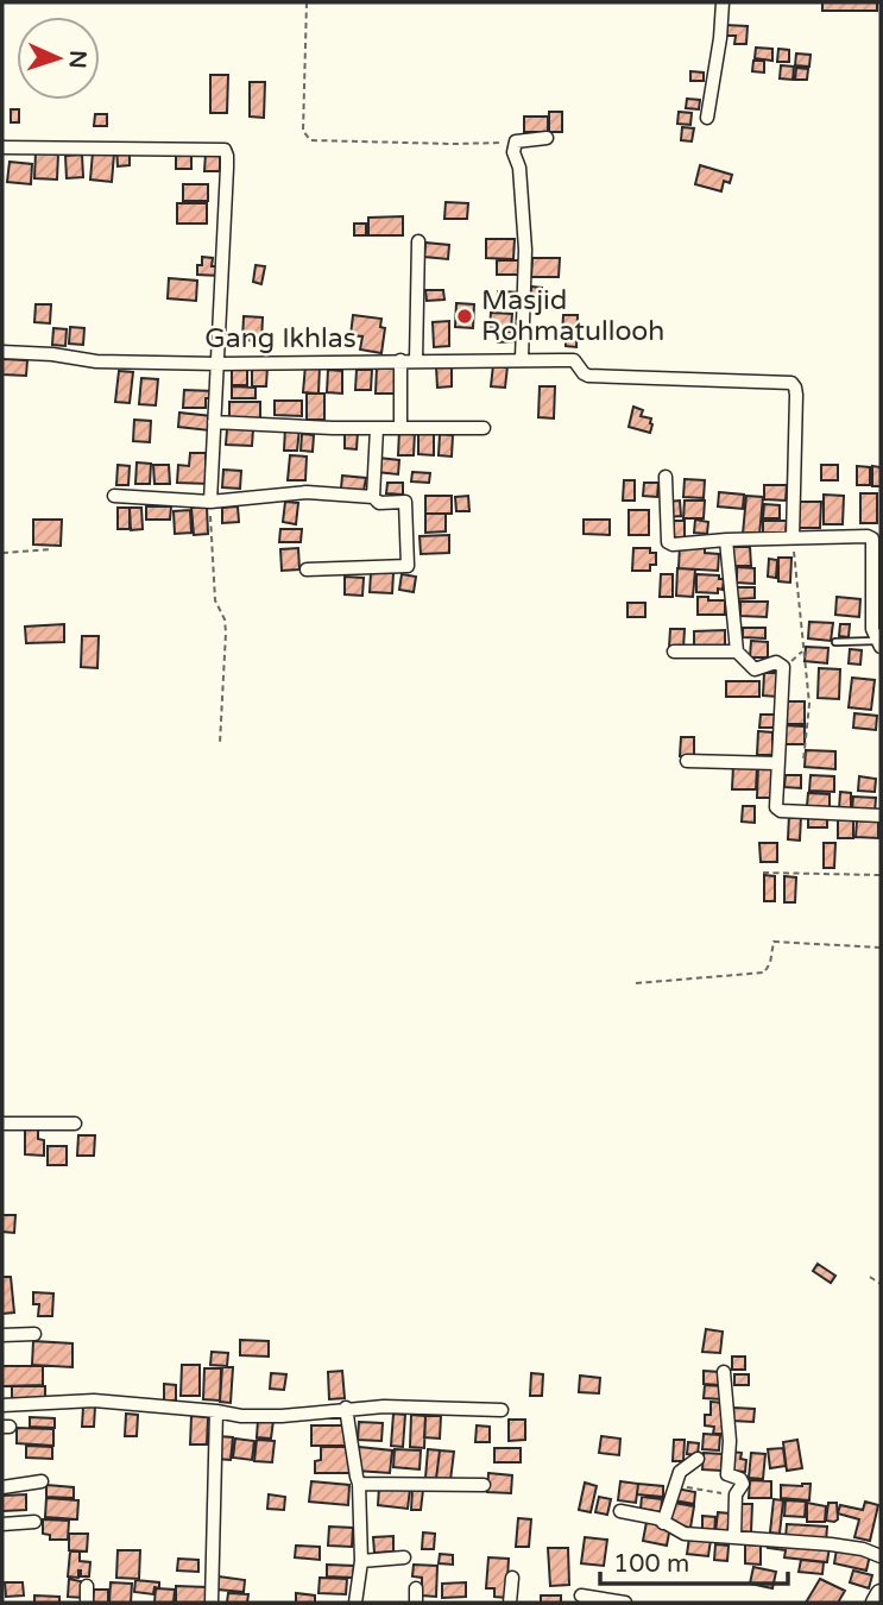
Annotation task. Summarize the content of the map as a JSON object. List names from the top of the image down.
{
  "streets": {
    "street": ["Gang Ikhlas"]
  },
  "places": ["Masjid Rohmatullooh"],
  "scale_bar": "100 m",
  "north": "right"
}
